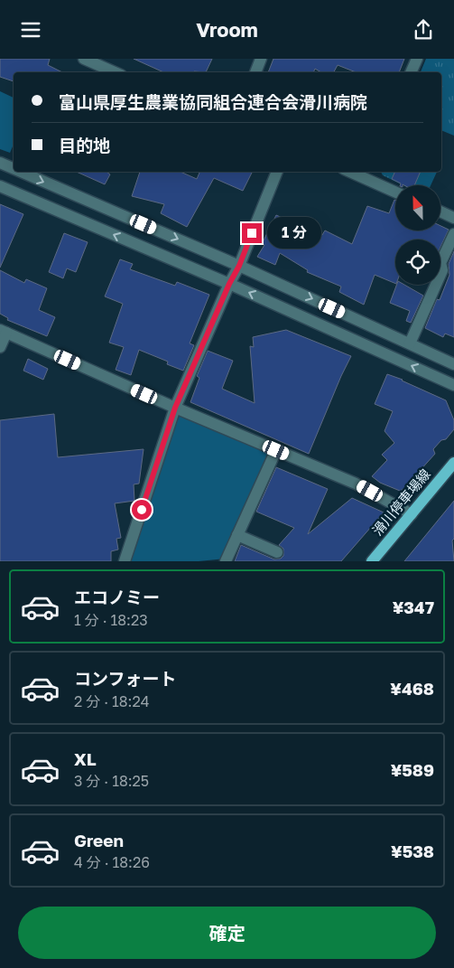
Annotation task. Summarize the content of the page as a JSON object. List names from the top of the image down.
{
  "streets": {
    "main road": ["滑川停車場線"]
  },
  "north": "top",
  "page": {
    "header": "Vroom",
    "banner": ["富山県厚生農業協同組合連合会滑川病院", "目的地"],
    "bubble": "1 分",
    "list": [
      {
        "name": "エコノミー",
        "note": "1 分 · 18:23",
        "value": "¥347"
      },
      {
        "name": "コンフォート",
        "note": "2 分 · 18:24",
        "value": "¥468"
      },
      {
        "name": "XL",
        "note": "3 分 · 18:25",
        "value": "¥589"
      },
      {
        "name": "Green",
        "note": "4 分 · 18:26",
        "value": "¥538"
      }
    ],
    "buttons": "確定"
  }
}
